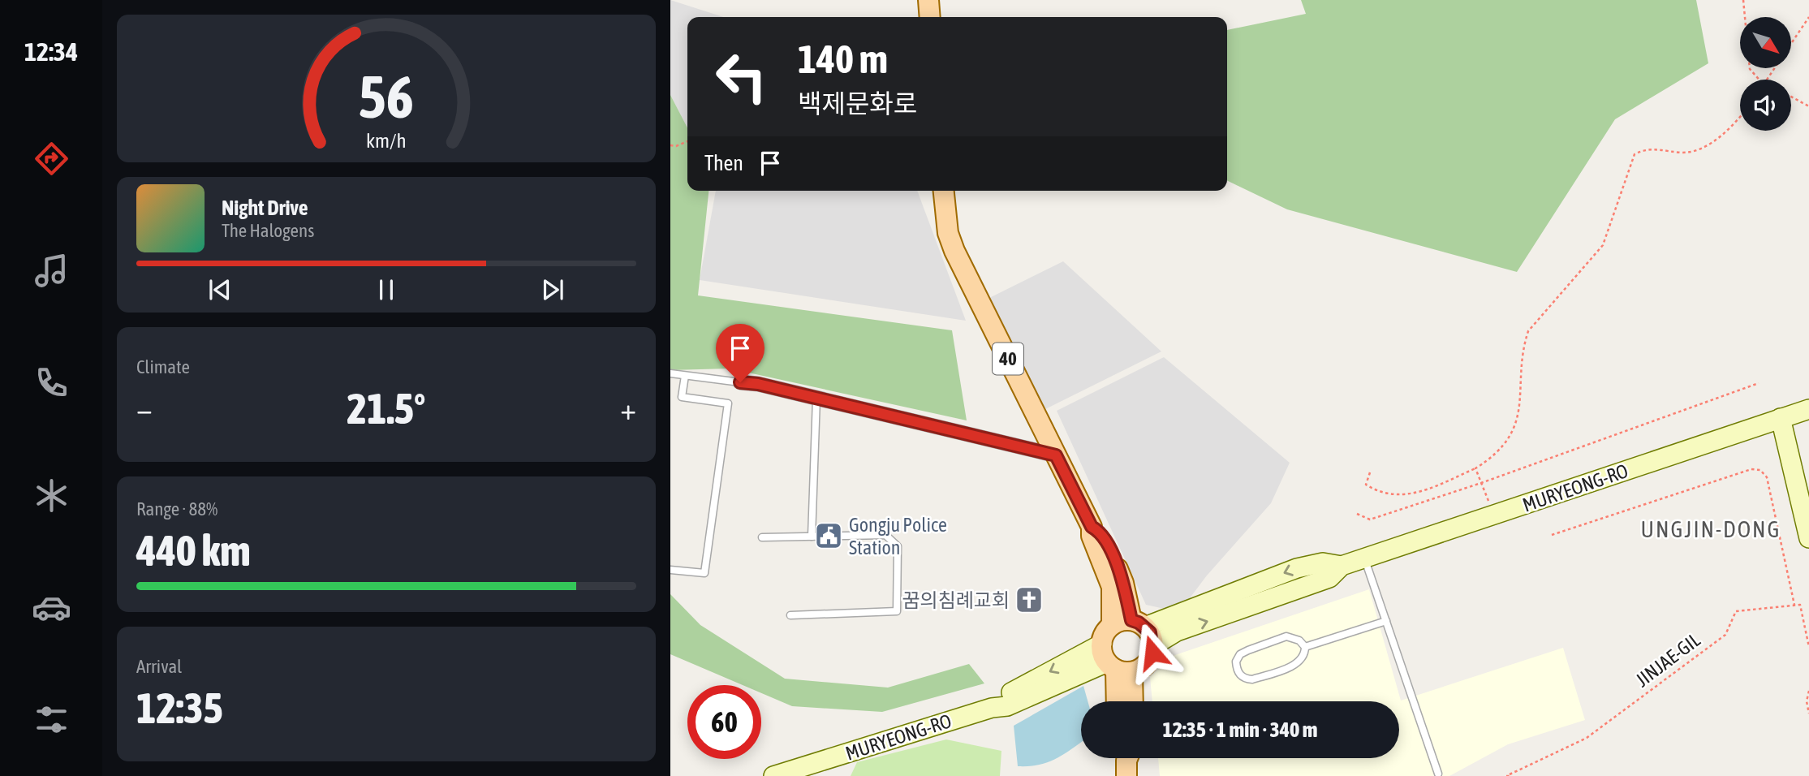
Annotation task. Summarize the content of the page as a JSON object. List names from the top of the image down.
{
  "streets": {
    "main road": ["40", "MURYEONG-RO"],
    "path": ["JINJAE-GIL"]
  },
  "crossings": [
    ["40", "MURYEONG-RO"]
  ],
  "districts": ["UNGJIN-DONG"],
  "places": {
    "public building": ["Gongju Police Station"],
    "church": ["꿈의침례교회"]
  },
  "north": "bottom right",
  "page": {
    "tabs": "12:34",
    "turn": ["140 m", "백제문화로"],
    "then": "Then",
    "song": ["Night Drive", "The Halogens"],
    "tile": [
      "Climate",
      ["Range · 88%", "440 km"],
      ["Arrival", "12:35"]
    ],
    "heat": ["−", "21.5°", "+"],
    "limit": "60",
    "trip": "12:35 · 1 min · 340 m",
    "gauge": ["56", "km/h"]
  }
}
